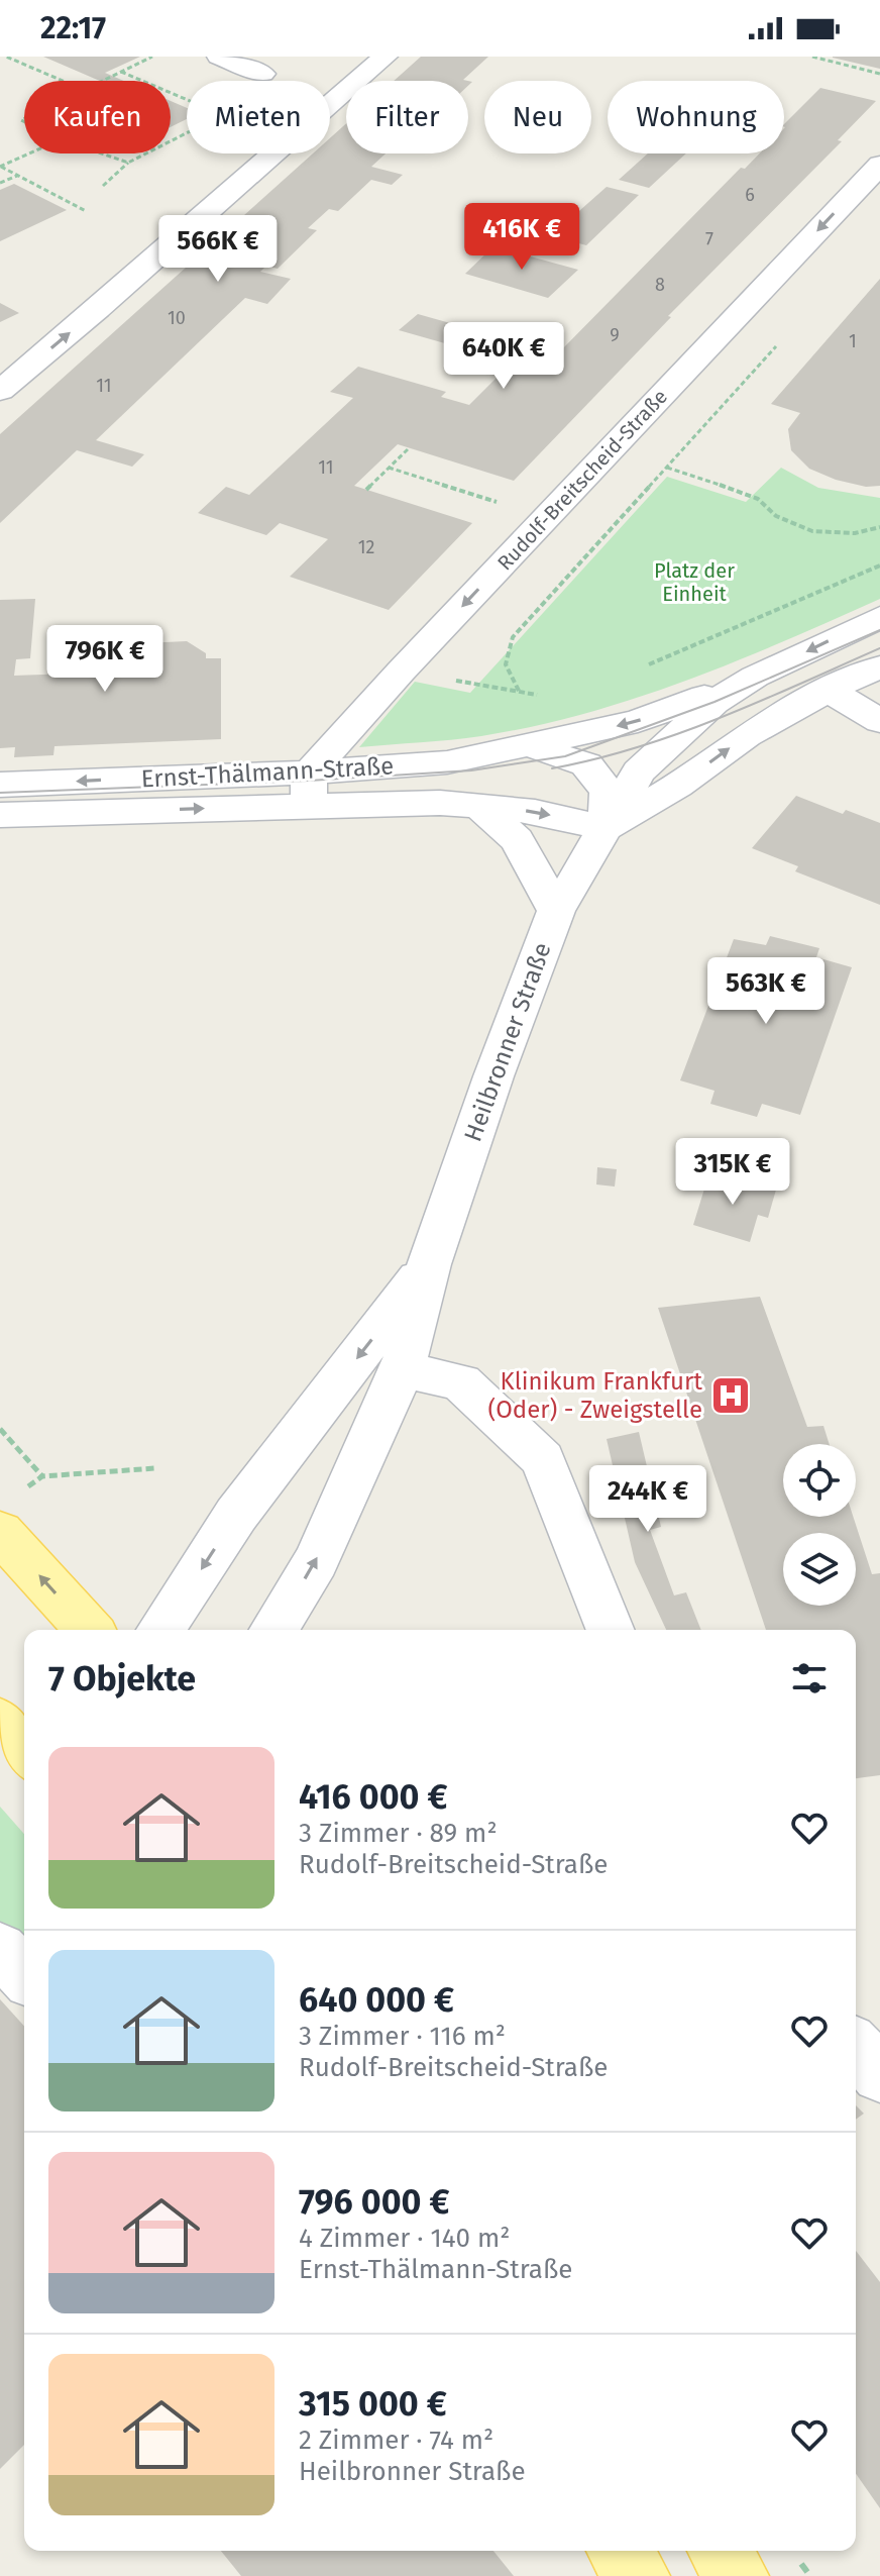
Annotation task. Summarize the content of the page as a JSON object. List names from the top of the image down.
{
  "streets": {
    "street": ["Rudolf-Breitscheid-Straße", "Ernst-Thälmann-Straße", "Heilbronner Straße"]
  },
  "crossings": [
    ["Rudolf-Breitscheid-Straße", "Ernst-Thälmann-Straße"],
    ["Ernst-Thälmann-Straße", "Heilbronner Straße"]
  ],
  "one_way": ["Rudolf-Breitscheid-Straße"],
  "parks": ["Platz der Einheit"],
  "places": {
    "hospital": ["Klinikum Frankfurt (Oder) - Zweigstelle"]
  },
  "house_numbers": [
    "6",
    "7",
    "8",
    "10",
    "9",
    "1",
    "11",
    "11",
    "12"
  ],
  "page": {
    "status": "22:17",
    "chip": [
      "Kaufen",
      "Mieten",
      "Filter",
      "Neu",
      "Wohnung"
    ],
    "price": [
      "416K €",
      "566K €",
      "640K €",
      "796K €",
      "563K €",
      "315K €",
      "244K €"
    ],
    "heading": "7 Objekte",
    "list": [
      {
        "name": "416 000 €",
        "note": "3 Zimmer · 89 m² · Rudolf-Breitscheid-Straße"
      },
      {
        "name": "640 000 €",
        "note": "3 Zimmer · 116 m² · Rudolf-Breitscheid-Straße"
      },
      {
        "name": "796 000 €",
        "note": "4 Zimmer · 140 m² · Ernst-Thälmann-Straße"
      },
      {
        "name": "315 000 €",
        "note": "2 Zimmer · 74 m² · Heilbronner Straße"
      }
    ]
  }
}
